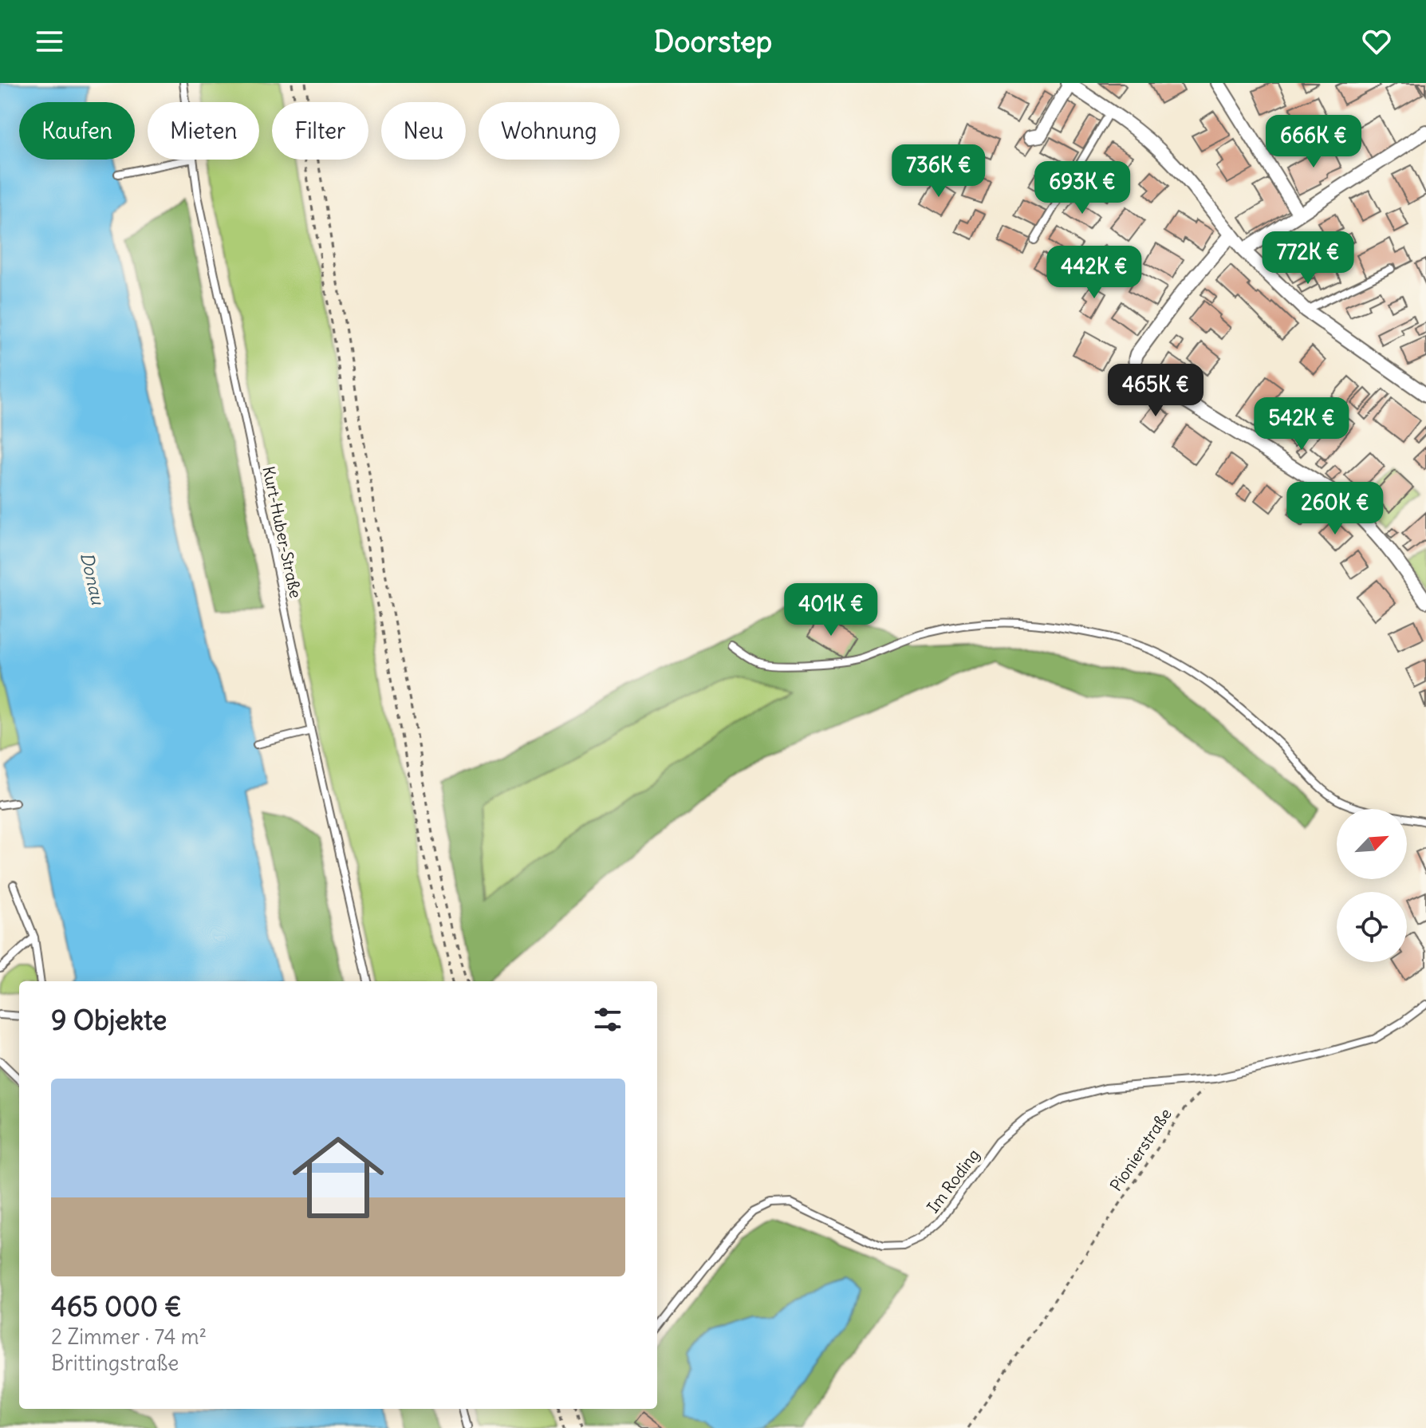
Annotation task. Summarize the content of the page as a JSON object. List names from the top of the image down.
{
  "streets": {
    "lane": ["Kurt-Huber-Straße", "Im Roding"],
    "path": ["Pionierstraße"]
  },
  "crossings": [
    ["Pionierstraße", "Im Roding"]
  ],
  "water": ["Donau"],
  "north": "top right",
  "page": {
    "header": "Doorstep",
    "chip": [
      "Kaufen",
      "Mieten",
      "Filter",
      "Neu",
      "Wohnung"
    ],
    "price": [
      "666K €",
      "736K €",
      "693K €",
      "772K €",
      "442K €",
      "465K €",
      "542K €",
      "260K €",
      "401K €"
    ],
    "heading": "9 Objekte",
    "list": [
      {
        "name": "465 000 €",
        "note": "2 Zimmer · 74 m² · Brittingstraße"
      }
    ]
  }
}
